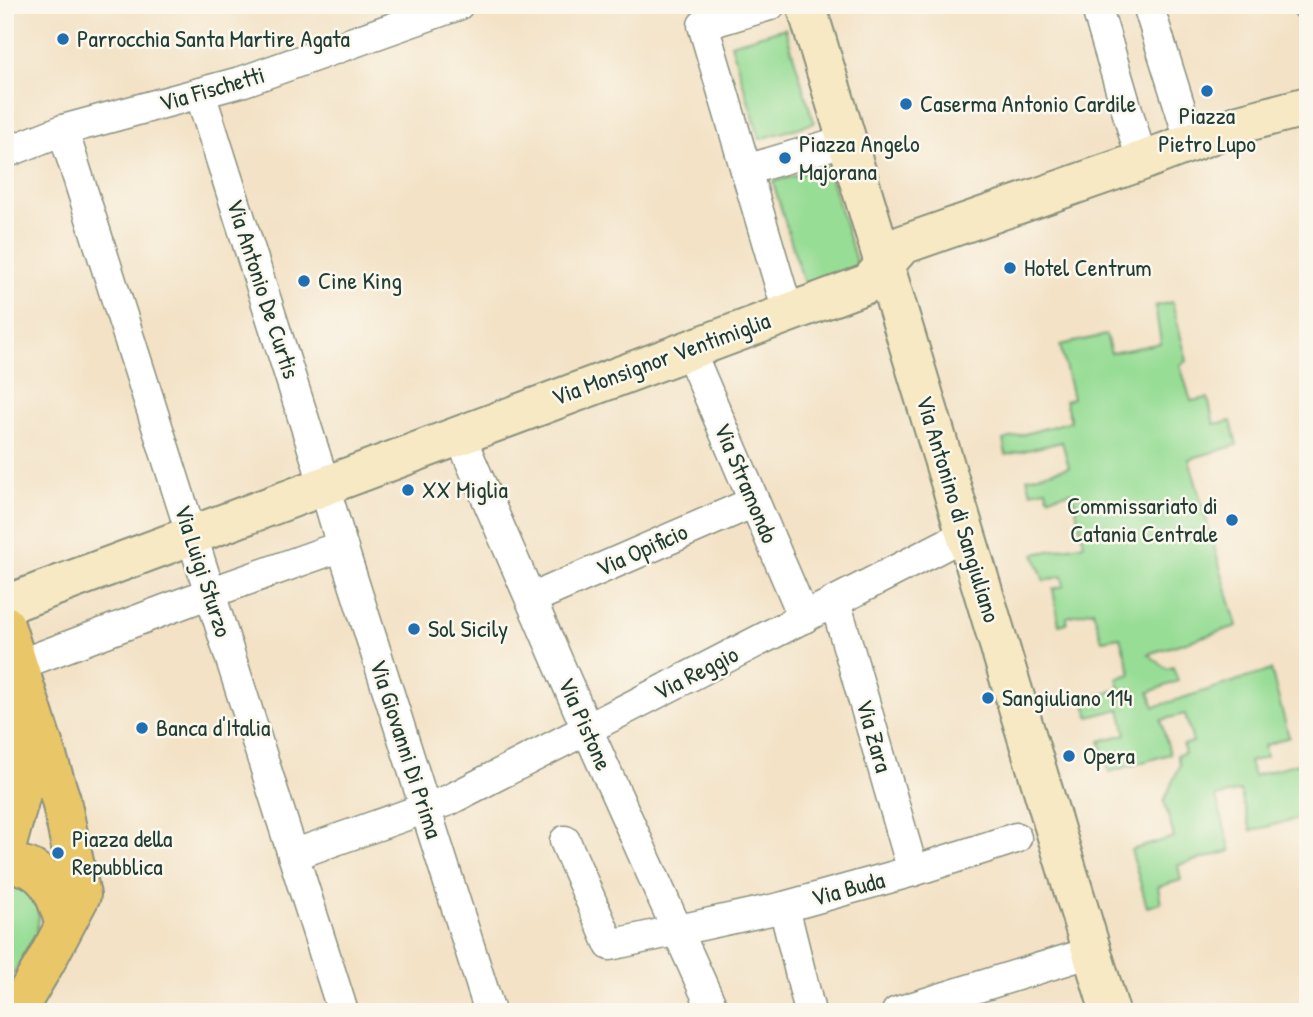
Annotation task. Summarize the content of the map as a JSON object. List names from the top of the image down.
{
  "streets": {
    "main road": ["Via Monsignor Ventimiglia", "Via Antonino di Sangiuliano"],
    "street": [
      "Via Fischetti",
      "Via Antonio De Curtis",
      "Via Stramondo",
      "Via Opificio",
      "Via Luigi Sturzo",
      "Via Reggio",
      "Via Pistone",
      "Via Zara",
      "Via Giovanni Di Prima",
      "Via Buda"
    ]
  },
  "crossings": [
    ["Via Fischetti", "Via Antonio De Curtis"],
    ["Via Fischetti", "Via Luigi Sturzo"],
    ["Via Antonio De Curtis", "Via Monsignor Ventimiglia"],
    ["Via Antonio De Curtis", "Via Giovanni Di Prima"],
    ["Via Monsignor Ventimiglia", "Via Stramondo"],
    ["Via Monsignor Ventimiglia", "Via Antonino di Sangiuliano"],
    ["Via Monsignor Ventimiglia", "Via Luigi Sturzo"],
    ["Via Monsignor Ventimiglia", "Via Pistone"],
    ["Via Monsignor Ventimiglia", "Via Giovanni Di Prima"],
    ["Via Stramondo", "Via Opificio"],
    ["Via Stramondo", "Via Reggio"],
    ["Via Antonino di Sangiuliano", "Via Reggio"],
    ["Via Opificio", "Via Pistone"],
    ["Via Luigi Sturzo", "Via Reggio"],
    ["Via Reggio", "Via Pistone"],
    ["Via Reggio", "Via Zara"],
    ["Via Reggio", "Via Giovanni Di Prima"],
    ["Via Pistone", "Via Buda"],
    ["Via Zara", "Via Buda"]
  ],
  "places": [
    "Parrocchia Santa Martire Agata",
    "Piazza Pietro Lupo",
    "Caserma Antonio Cardile",
    "Piazza Angelo Majorana",
    "Hotel Centrum",
    "Cine King",
    "XX Miglia",
    "Commissariato di Catania Centrale",
    "Sol Sicily",
    "Sangiuliano 114",
    "Banca d'Italia",
    "Opera",
    "Piazza della Repubblica"
  ]
}
